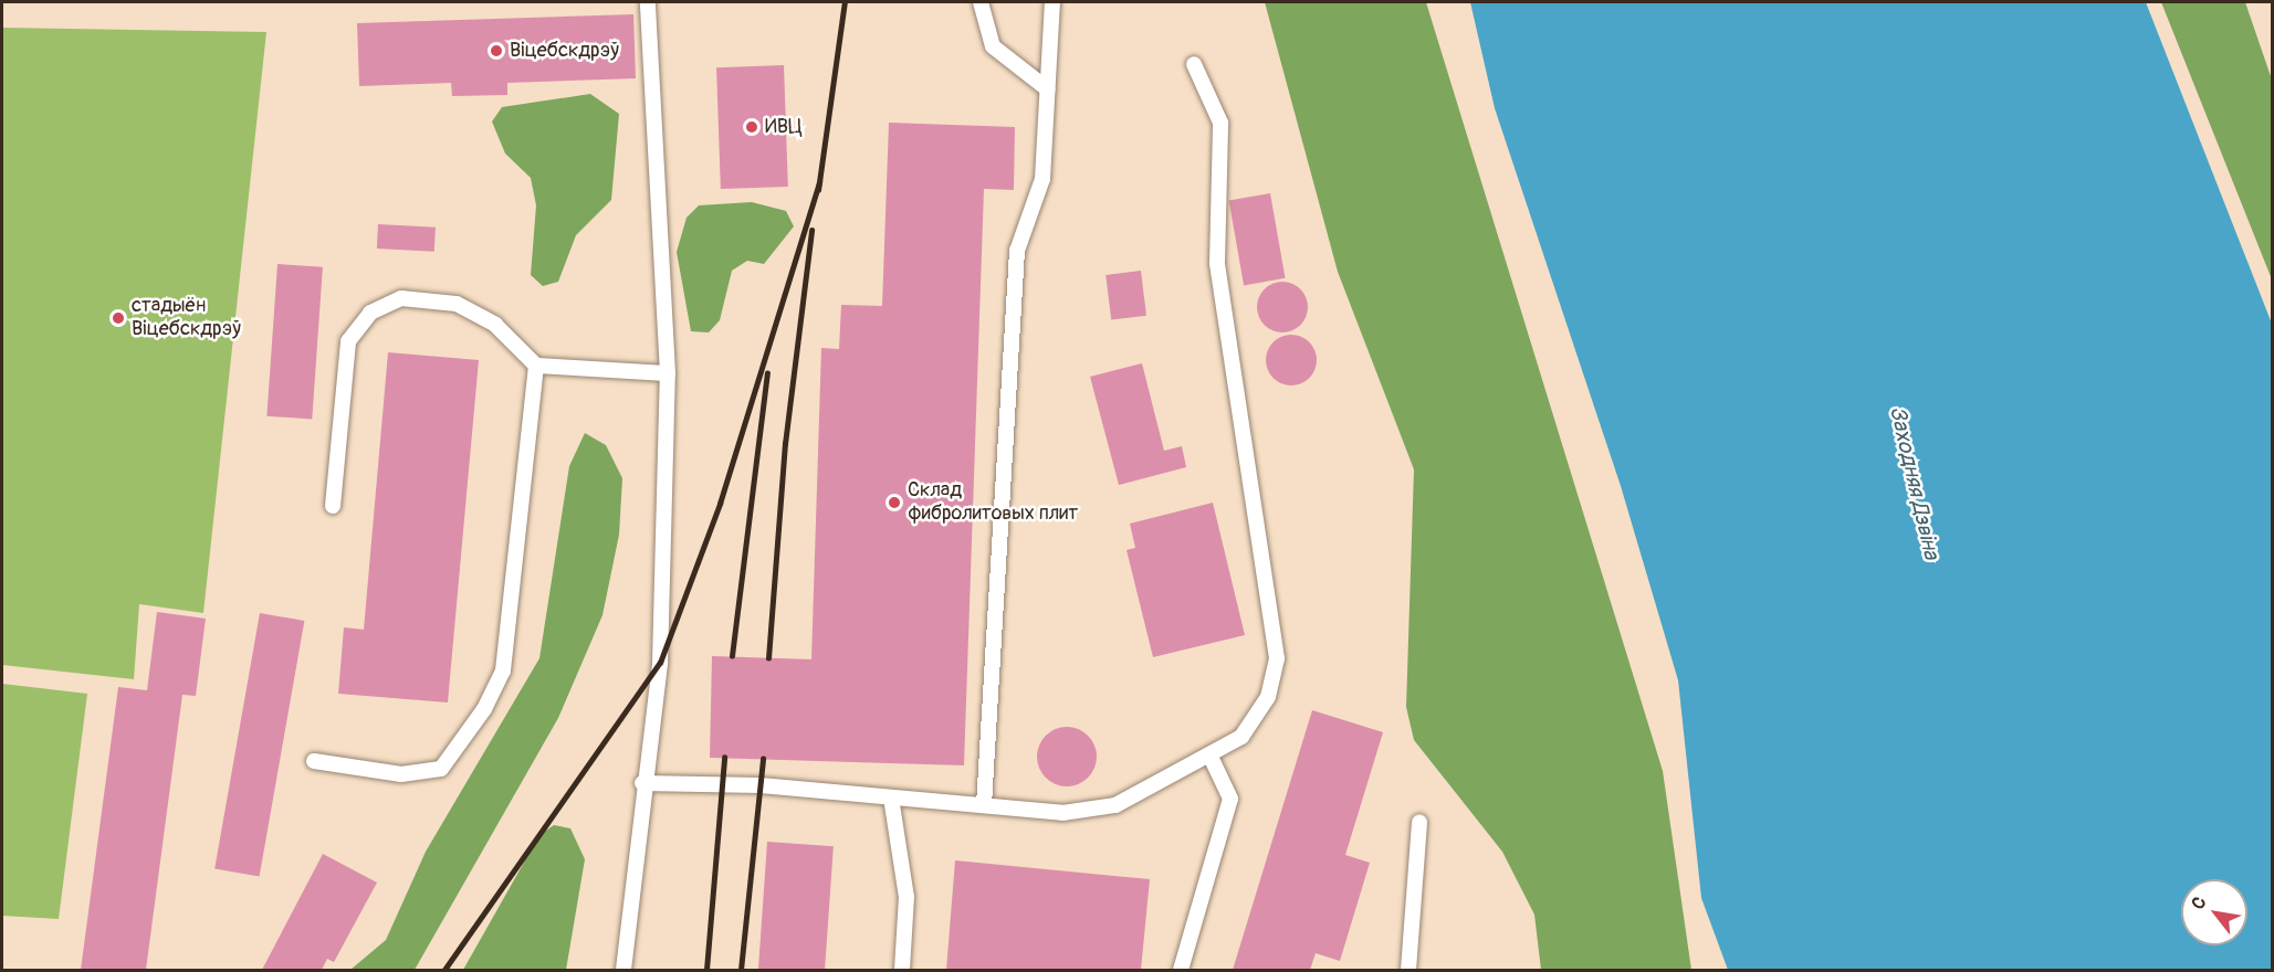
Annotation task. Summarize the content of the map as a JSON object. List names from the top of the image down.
{
  "water": ["Заходняя Дзвіна"],
  "places": [
    "Віцебскдрэў",
    "ИВЦ",
    "стадыён Віцебскдрэў",
    "Склад фибролитовых плит"
  ],
  "north": "top left"
}
